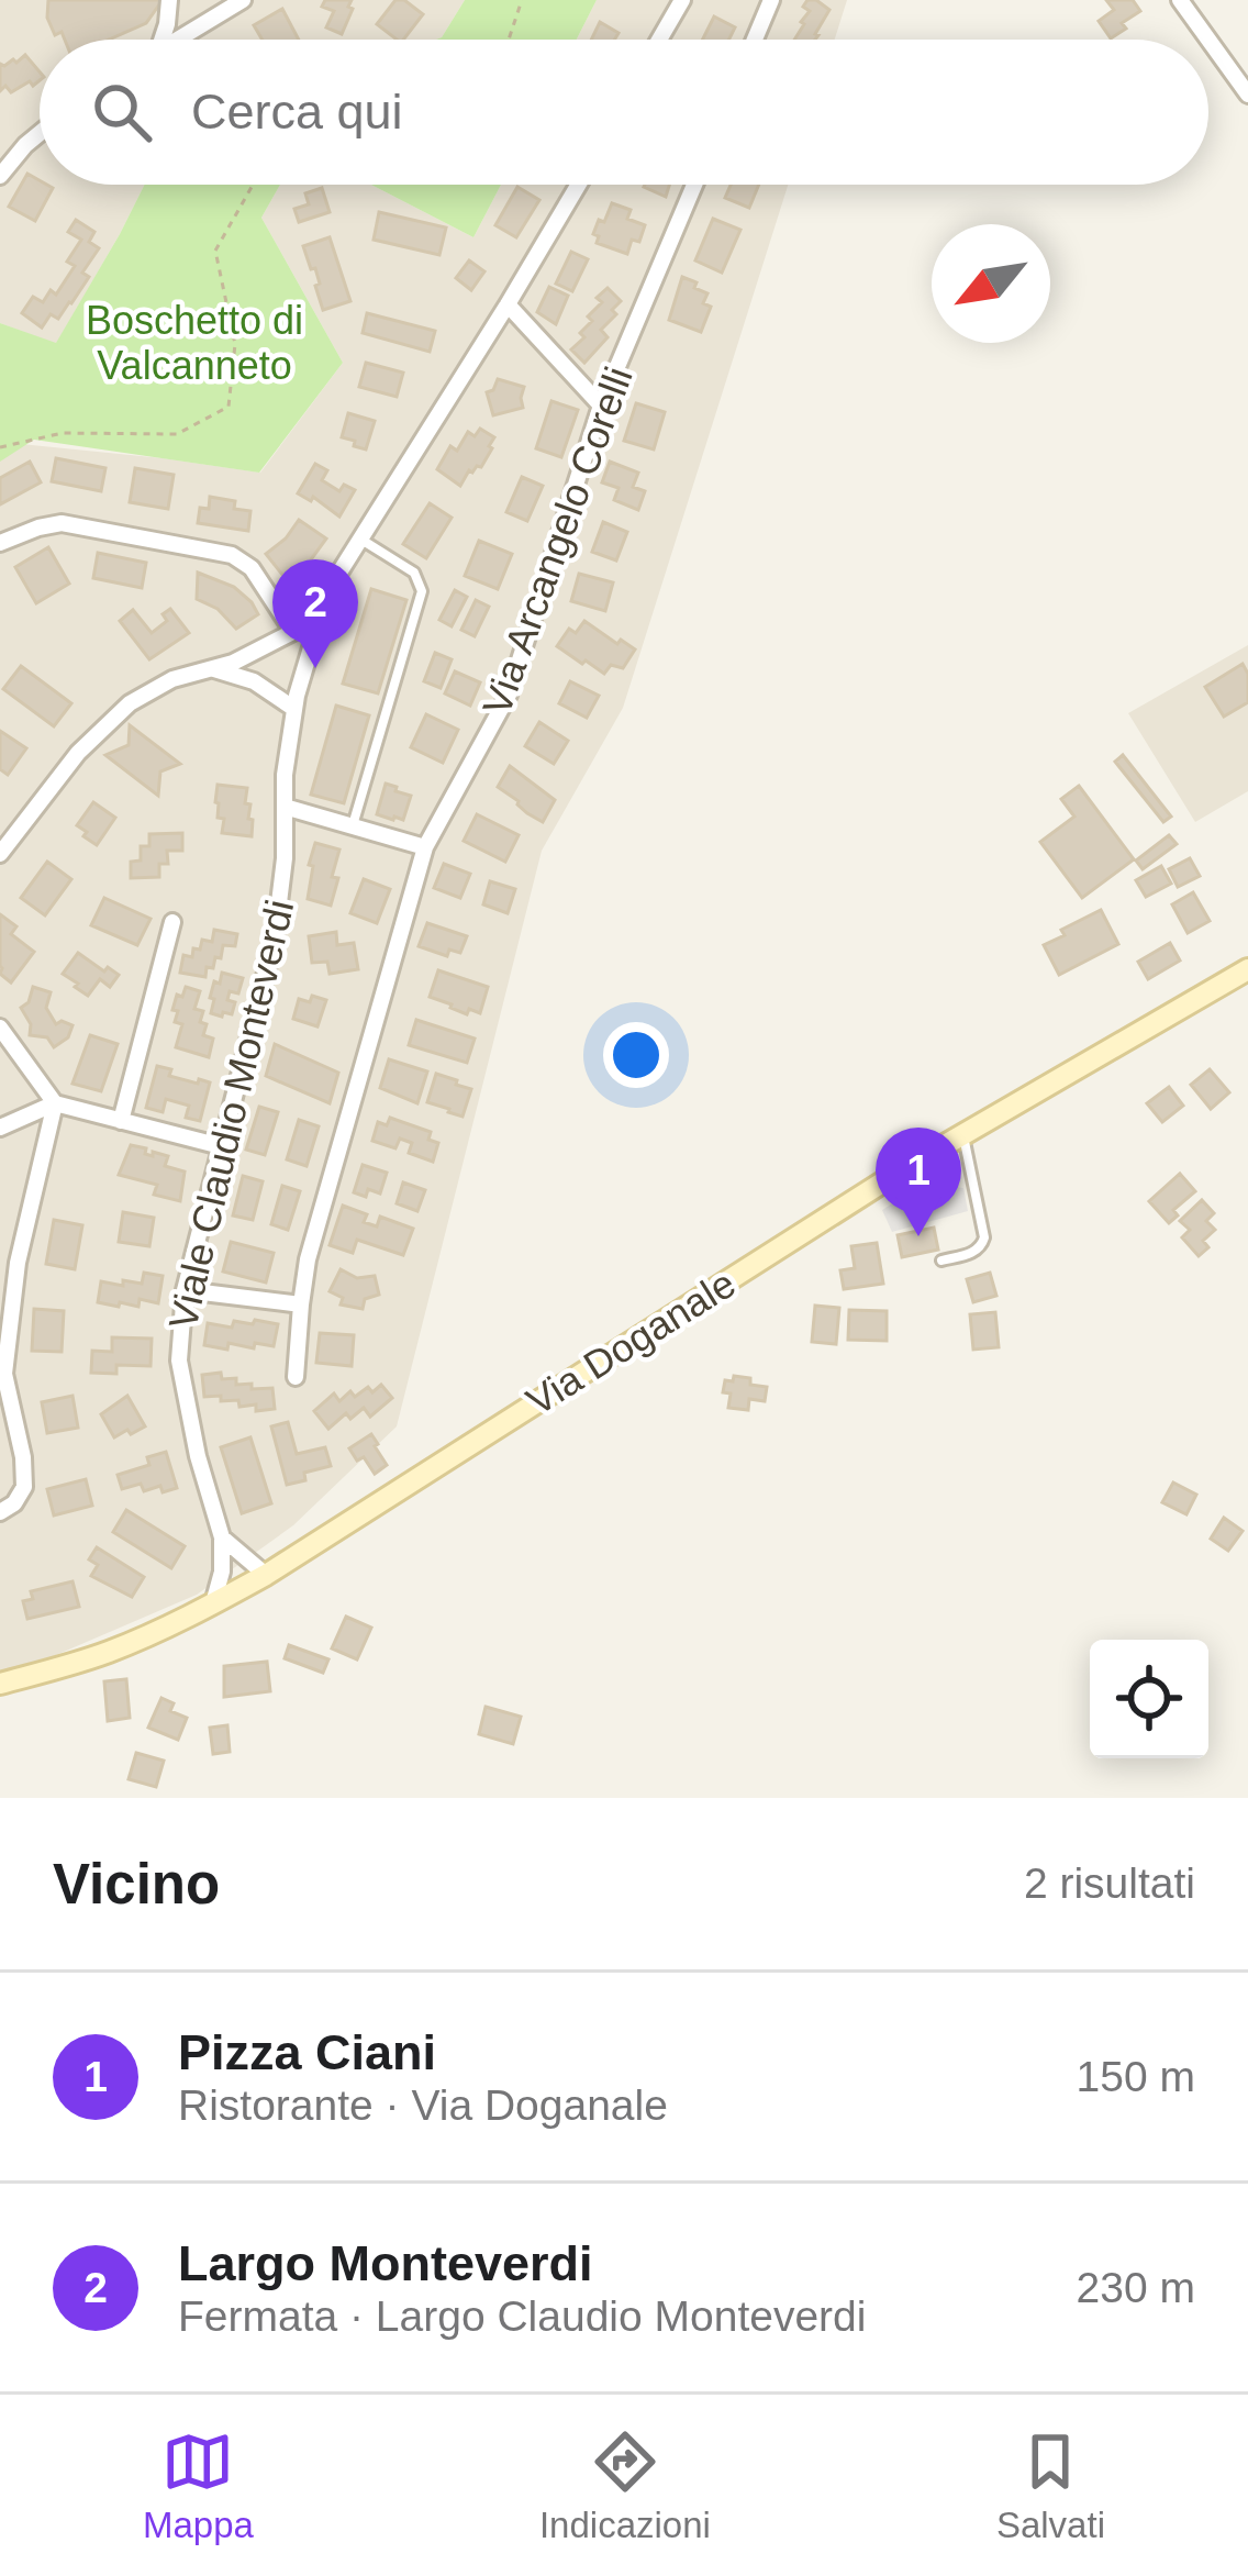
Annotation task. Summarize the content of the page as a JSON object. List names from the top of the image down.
{
  "streets": {
    "main road": ["Via Doganale"],
    "street": ["Via Arcangelo Corelli", "Viale Claudio Monteverdi"]
  },
  "crossings": [
    ["Viale Claudio Monteverdi", "Via Doganale"]
  ],
  "parks": ["Boschetto di Valcanneto"],
  "north": "bottom left",
  "page": {
    "search": "Cerca qui",
    "pins": ["2", "1"],
    "heading": ["Vicino", "2 risultati"],
    "list": [
      {
        "mark": "1",
        "name": "Pizza Ciani",
        "note": "Ristorante · Via Doganale",
        "value": "150 m"
      },
      {
        "mark": "2",
        "name": "Largo Monteverdi",
        "note": "Fermata · Largo Claudio Monteverdi",
        "value": "230 m"
      }
    ],
    "nav": ["Mappa", "Indicazioni", "Salvati"]
  }
}
